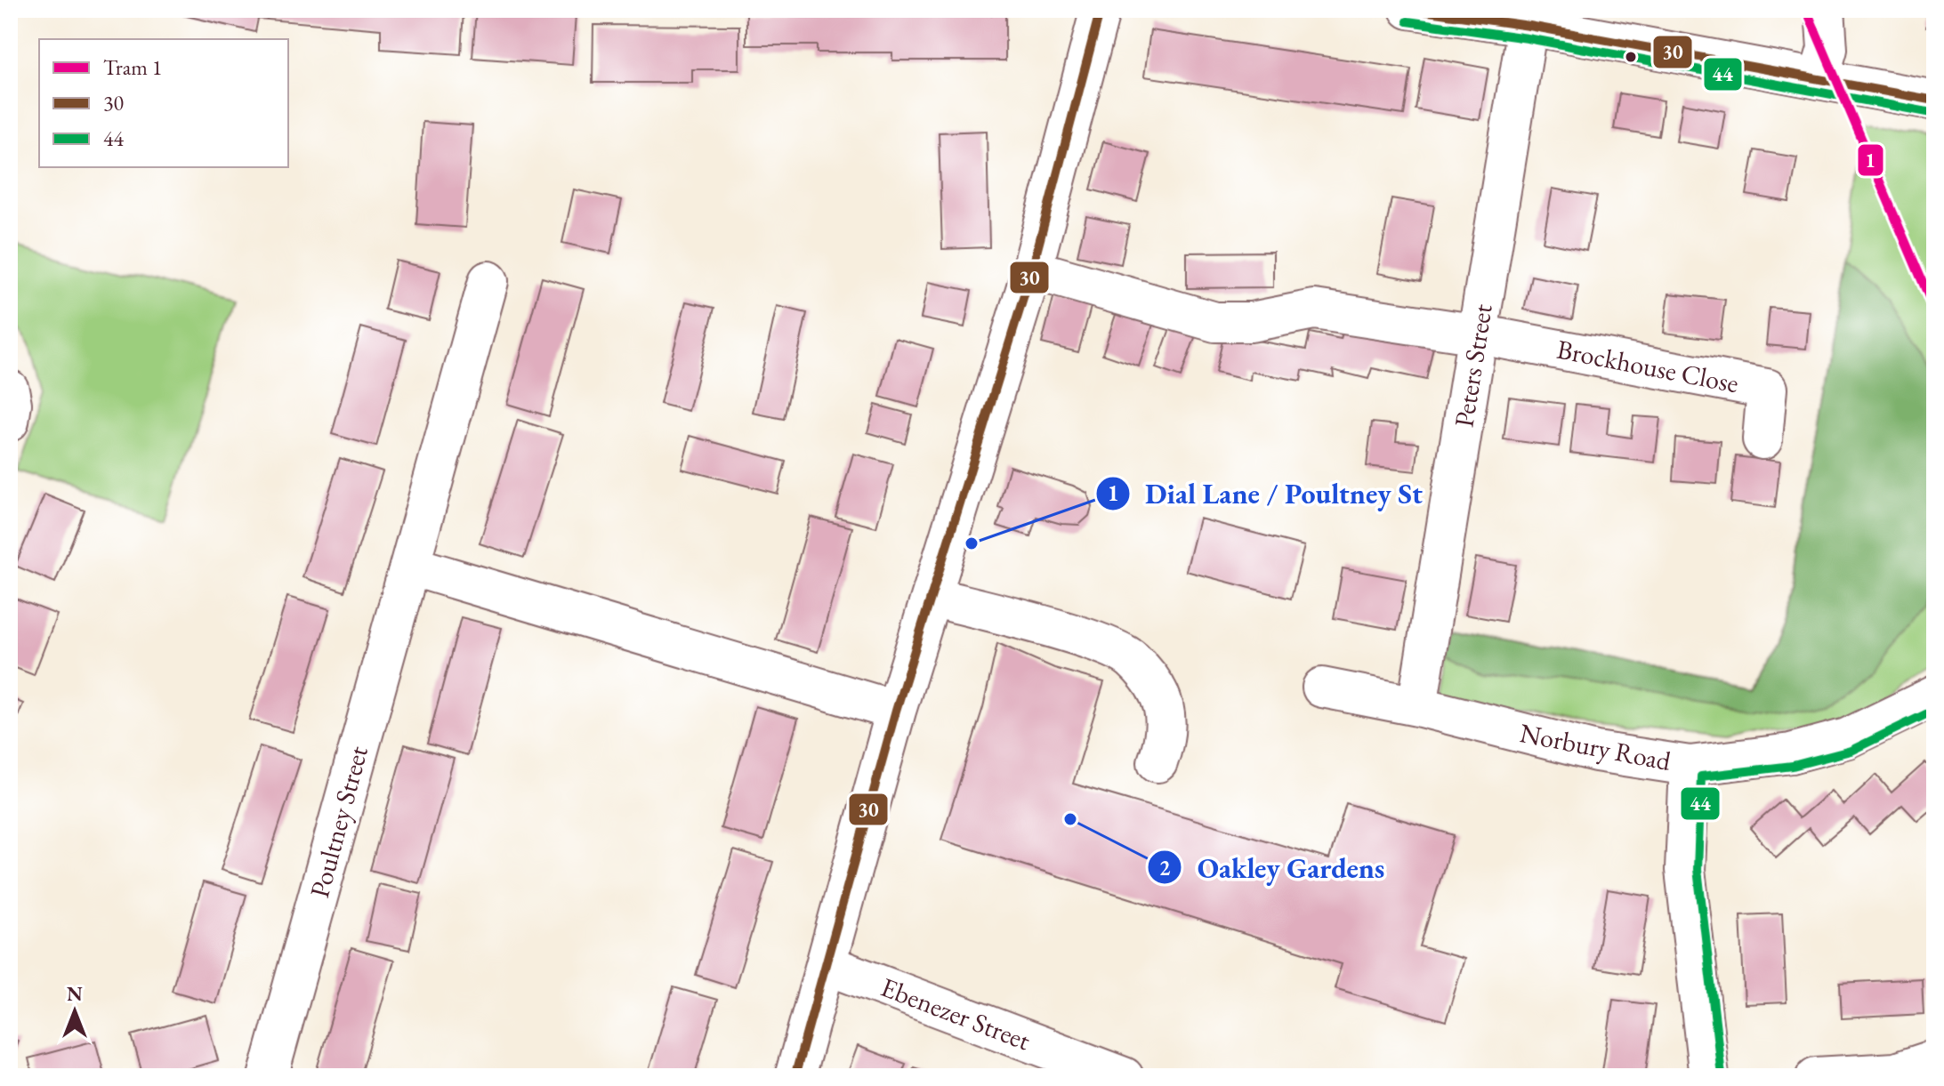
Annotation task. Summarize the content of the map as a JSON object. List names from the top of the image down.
{
  "streets": {
    "street": [
      "Peters Street",
      "Brockhouse Close",
      "Norbury Road",
      "Poultney Street",
      "Ebenezer Street"
    ]
  },
  "crossings": [
    ["Peters Street", "Brockhouse Close"],
    ["Peters Street", "Norbury Road"]
  ],
  "places": ["Dial Lane / Poultney St", "Oakley Gardens"],
  "lines": ["tram line 1", "transit line 30", "transit line 44"],
  "legend": ["Tram 1", "30", "44"],
  "north": "top"
}
